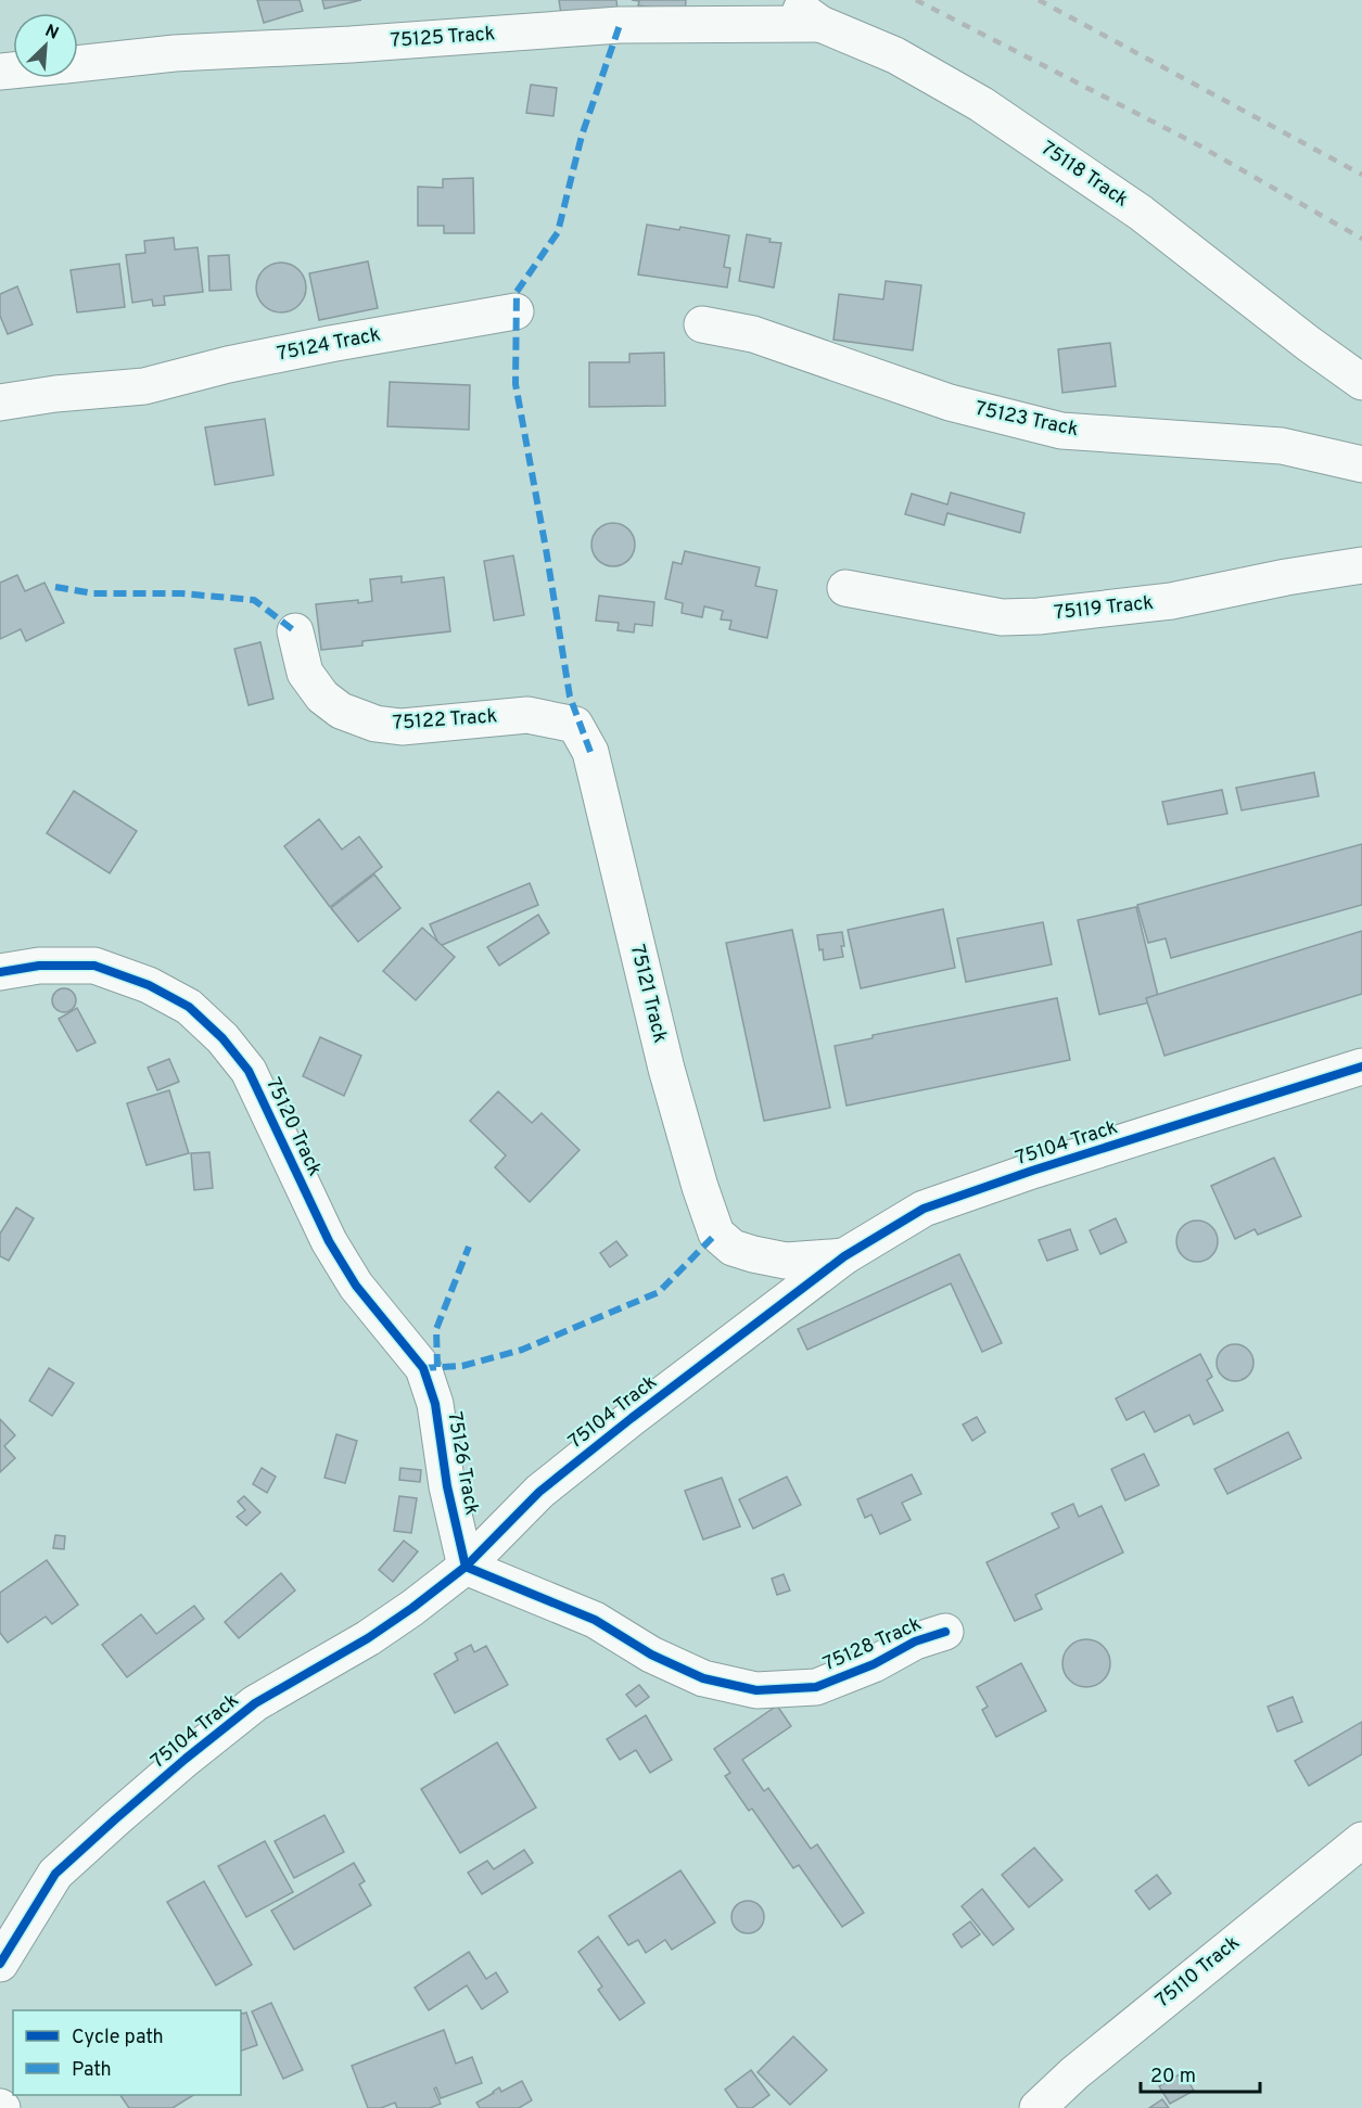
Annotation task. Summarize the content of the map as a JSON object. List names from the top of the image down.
{
  "streets": {
    "street": [
      "75125 Track",
      "75118 Track",
      "75124 Track",
      "75123 Track",
      "75119 Track",
      "75122 Track",
      "75121 Track",
      "75120 Track",
      "75104 Track",
      "75126 Track",
      "75128 Track",
      "75110 Track"
    ]
  },
  "crossings": [
    ["75125 Track", "75118 Track"],
    ["75122 Track", "75121 Track"],
    ["75121 Track", "75104 Track"],
    ["75120 Track", "75126 Track"],
    ["75104 Track", "75126 Track"],
    ["75104 Track", "75128 Track"],
    ["75126 Track", "75128 Track"]
  ],
  "legend": ["Cycle path", "Path"],
  "scale_bar": "20 m",
  "north": "top right"
}
